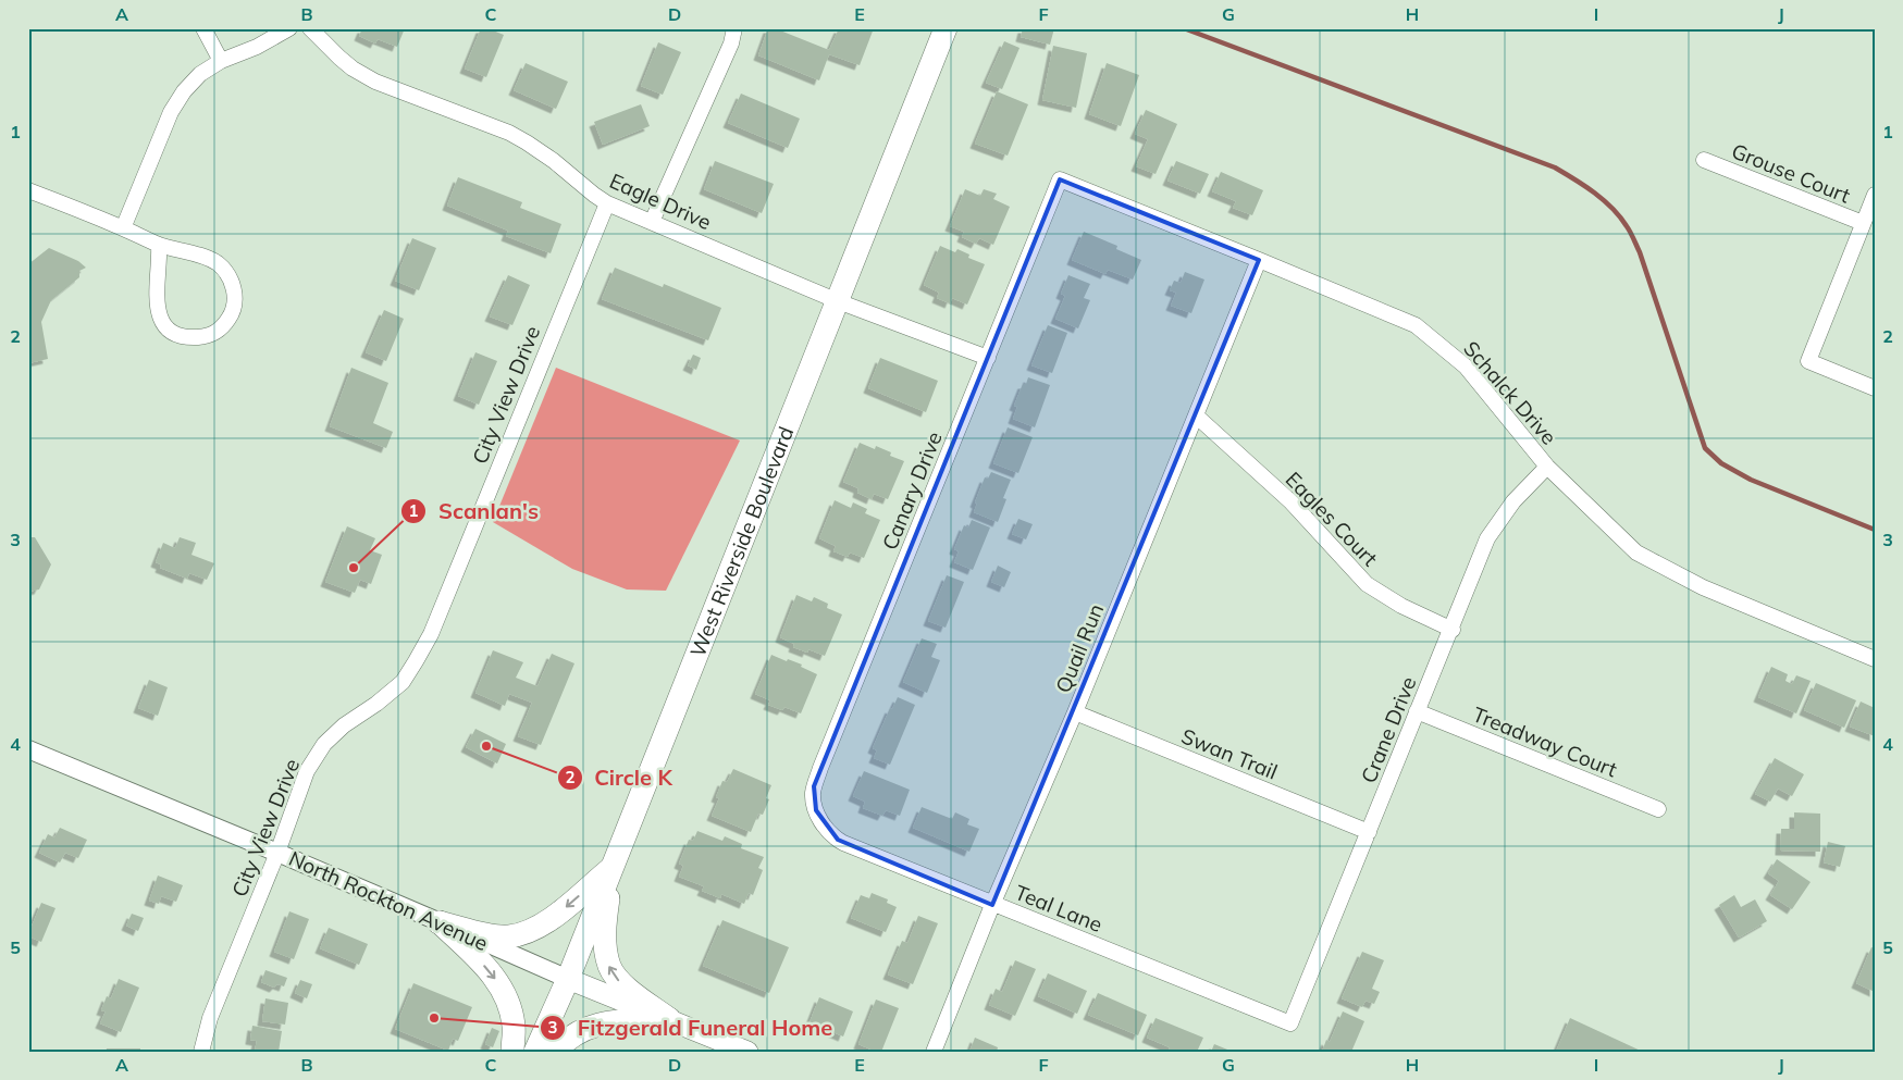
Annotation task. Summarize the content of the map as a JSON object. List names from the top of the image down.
{
  "streets": {
    "main road": ["West Riverside Boulevard", "North Rockton Avenue"],
    "street": [
      "Grouse Court",
      "Eagle Drive",
      "Schalck Drive",
      "City View Drive",
      "Canary Drive",
      "Eagles Court",
      "Quail Run",
      "Crane Drive",
      "Treadway Court",
      "Swan Trail",
      "Teal Lane"
    ]
  },
  "crossings": [
    ["Eagle Drive", "City View Drive"],
    ["Eagle Drive", "Canary Drive"],
    ["Eagle Drive", "West Riverside Boulevard"],
    ["Schalck Drive", "Canary Drive"],
    ["Schalck Drive", "Quail Run"],
    ["Schalck Drive", "Crane Drive"],
    ["City View Drive", "North Rockton Avenue"],
    ["Canary Drive", "Teal Lane"],
    ["Eagles Court", "Quail Run"],
    ["Eagles Court", "Crane Drive"],
    ["West Riverside Boulevard", "North Rockton Avenue"],
    ["Quail Run", "Swan Trail"],
    ["Quail Run", "Teal Lane"],
    ["Crane Drive", "Treadway Court"],
    ["Crane Drive", "Swan Trail"],
    ["Crane Drive", "Teal Lane"]
  ],
  "places": ["Scanlan's", "Circle K", "Fitzgerald Funeral Home"],
  "grid": {
    "columns": [
      "A",
      "B",
      "C",
      "D",
      "E",
      "F",
      "G",
      "H",
      "I",
      "J"
    ],
    "rows": [
      "1",
      "2",
      "3",
      "4",
      "5"
    ]
  }
}
